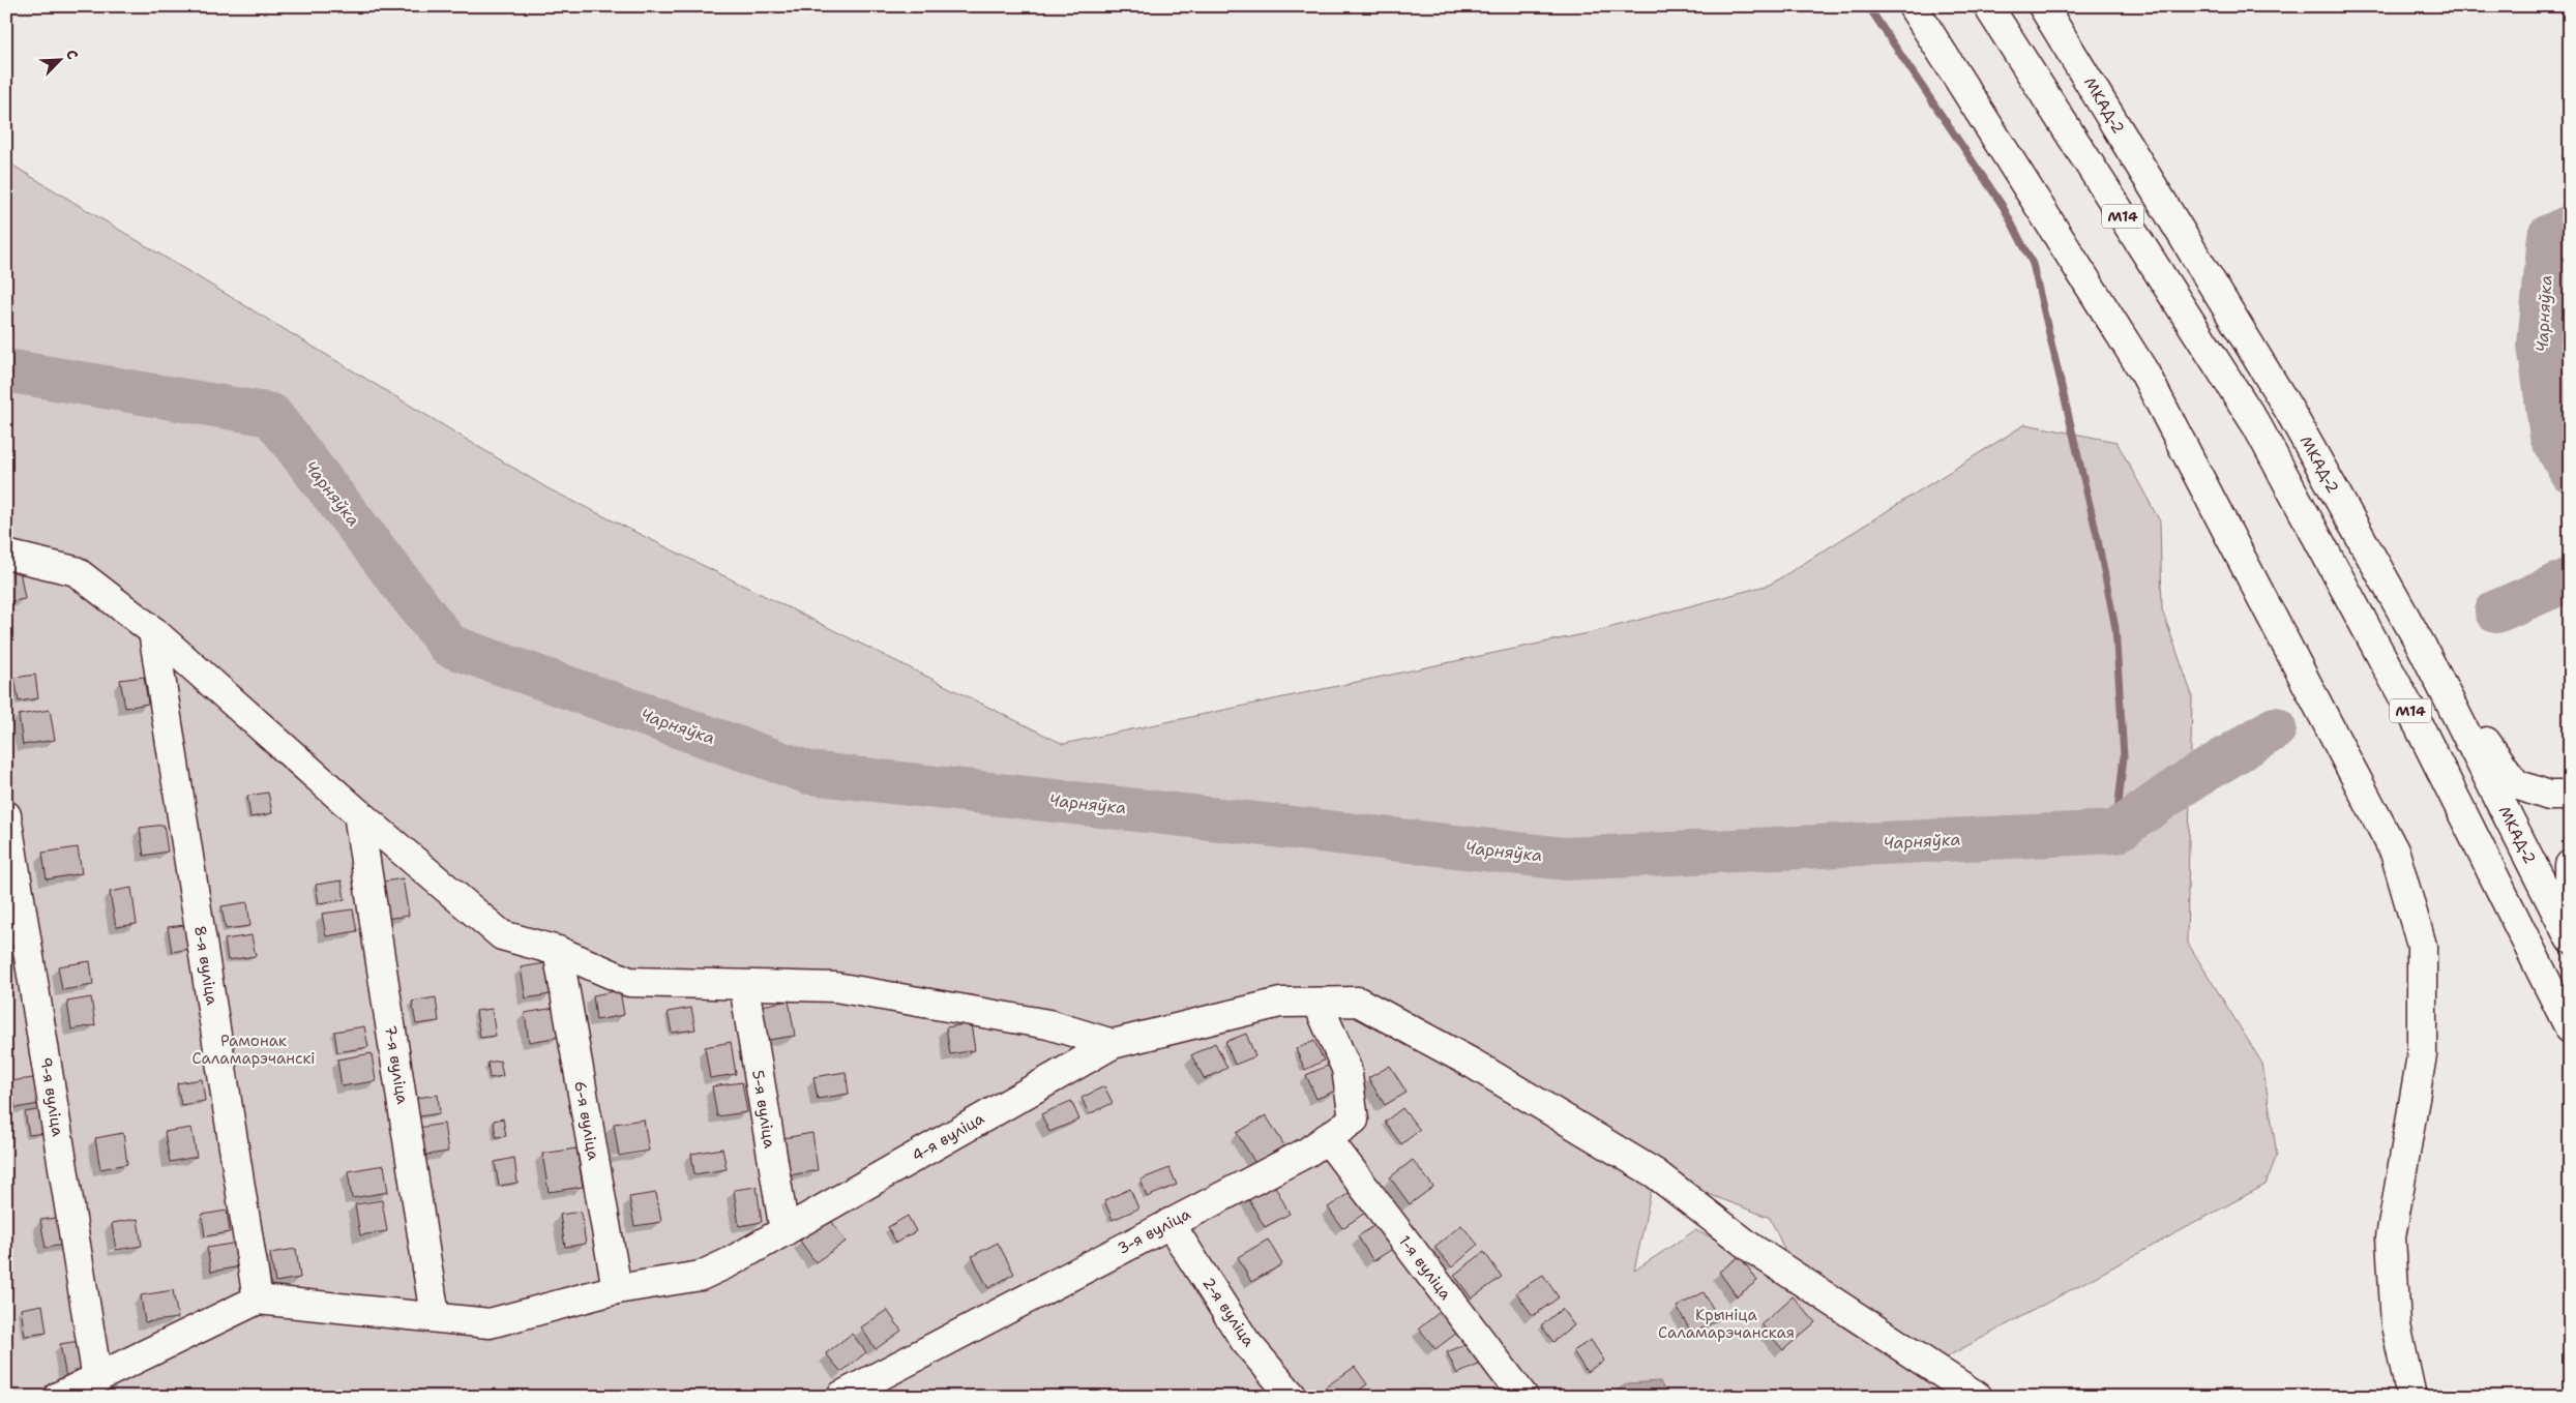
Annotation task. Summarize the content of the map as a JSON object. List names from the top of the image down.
{
  "streets": {
    "main road": [
      "МКАД-2",
      "М14",
      "8-я вуліца",
      "7-я вуліца",
      "9-я вуліца",
      "5-я вуліца",
      "6-я вуліца",
      "4-я вуліца",
      "3-я вуліца",
      "1-я вуліца",
      "2-я вуліца"
    ]
  },
  "crossings": [
    ["8-я вуліца", "4-я вуліца"],
    ["7-я вуліца", "4-я вуліца"],
    ["5-я вуліца", "4-я вуліца"],
    ["6-я вуліца", "4-я вуліца"],
    ["4-я вуліца", "3-я вуліца"],
    ["3-я вуліца", "1-я вуліца"],
    ["3-я вуліца", "2-я вуліца"]
  ],
  "water": ["Чарняўка"],
  "parks": ["Рамонак Саламарэчанскі", "Крыніца Саламарэчанская"],
  "north": "top right"
}
